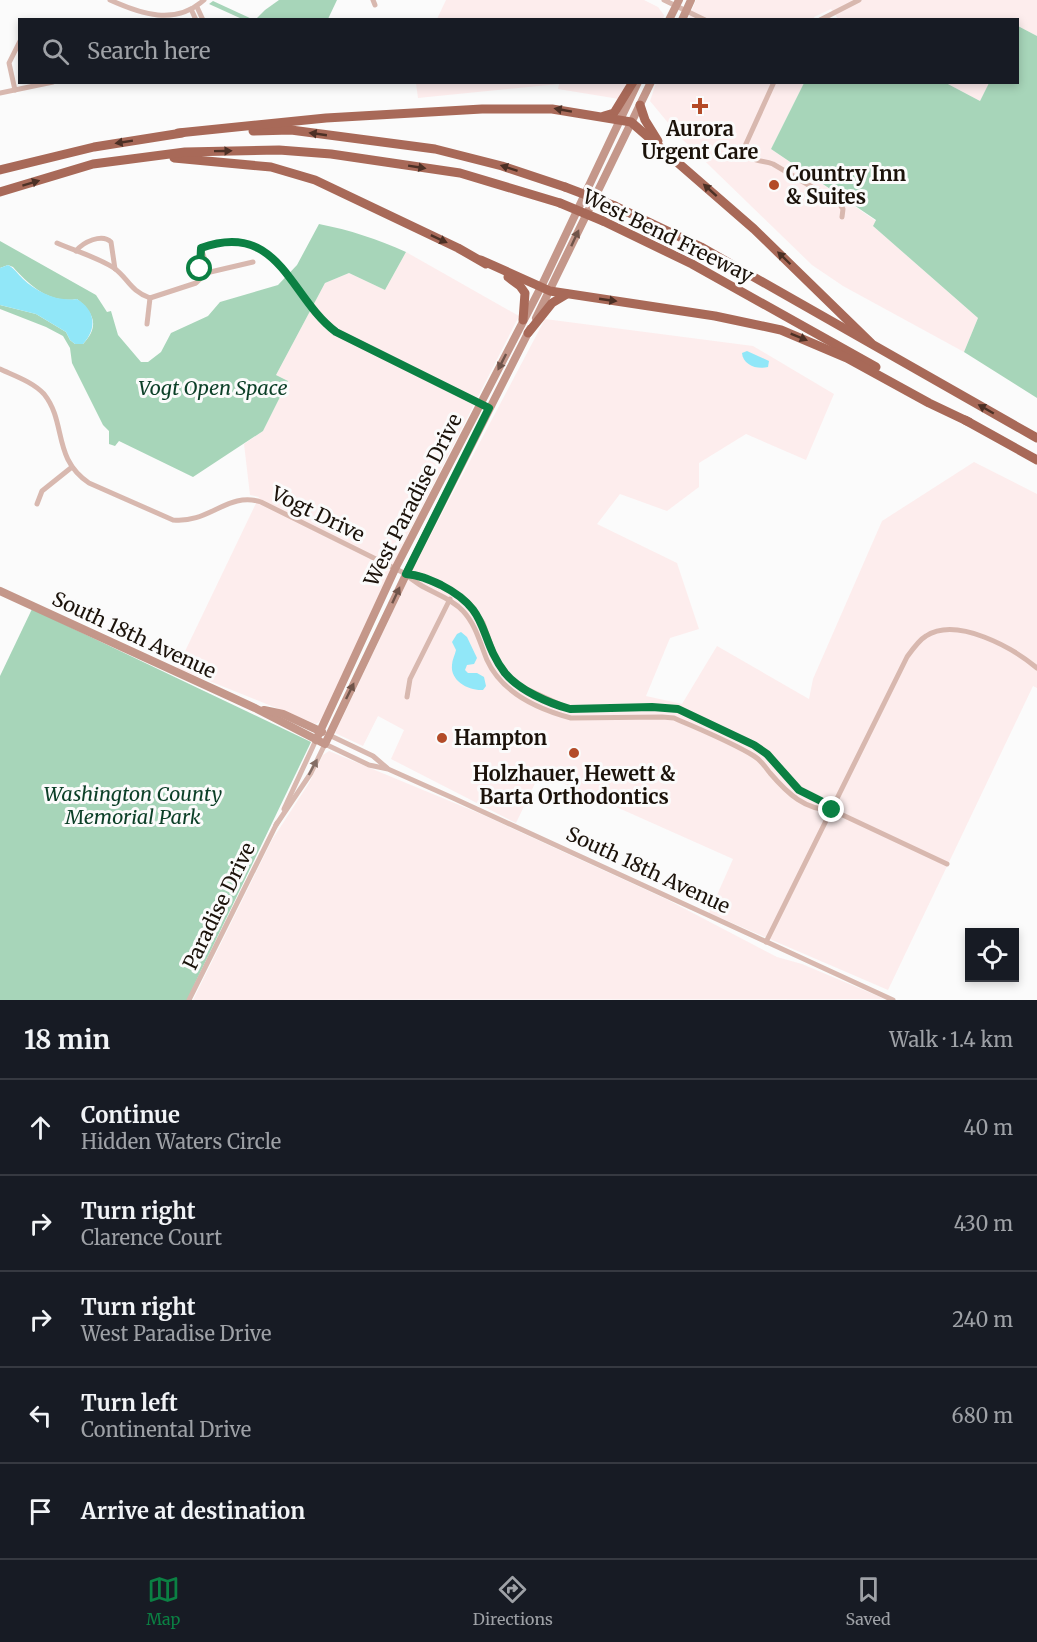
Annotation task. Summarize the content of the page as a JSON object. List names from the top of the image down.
{
  "streets": {
    "highway": ["West Bend Freeway"],
    "street": [
      "West Paradise Drive",
      "Vogt Drive",
      "South 18th Avenue",
      "Paradise Drive"
    ]
  },
  "crossings": [
    ["West Paradise Drive", "Vogt Drive"],
    ["West Paradise Drive", "South 18th Avenue"],
    ["West Paradise Drive", "Paradise Drive"],
    ["South 18th Avenue", "Paradise Drive"]
  ],
  "parks": ["Vogt Open Space", "Washington County Memorial Park"],
  "places": {
    "health": ["Aurora Urgent Care"],
    "other": ["Country Inn & Suites", "Hampton", "Holzhauer, Hewett & Barta Orthodontics"]
  },
  "page": {
    "search": "Search here",
    "heading": ["18 min", "Walk · 1.4 km"],
    "list": [
      ["Continue", "Hidden Waters Circle", "40 m"],
      ["Turn right", "Clarence Court", "430 m"],
      ["Turn right", "West Paradise Drive", "240 m"],
      ["Turn left", "Continental Drive", "680 m"],
      "Arrive at destination"
    ],
    "nav": ["Map", "Directions", "Saved"]
  }
}
